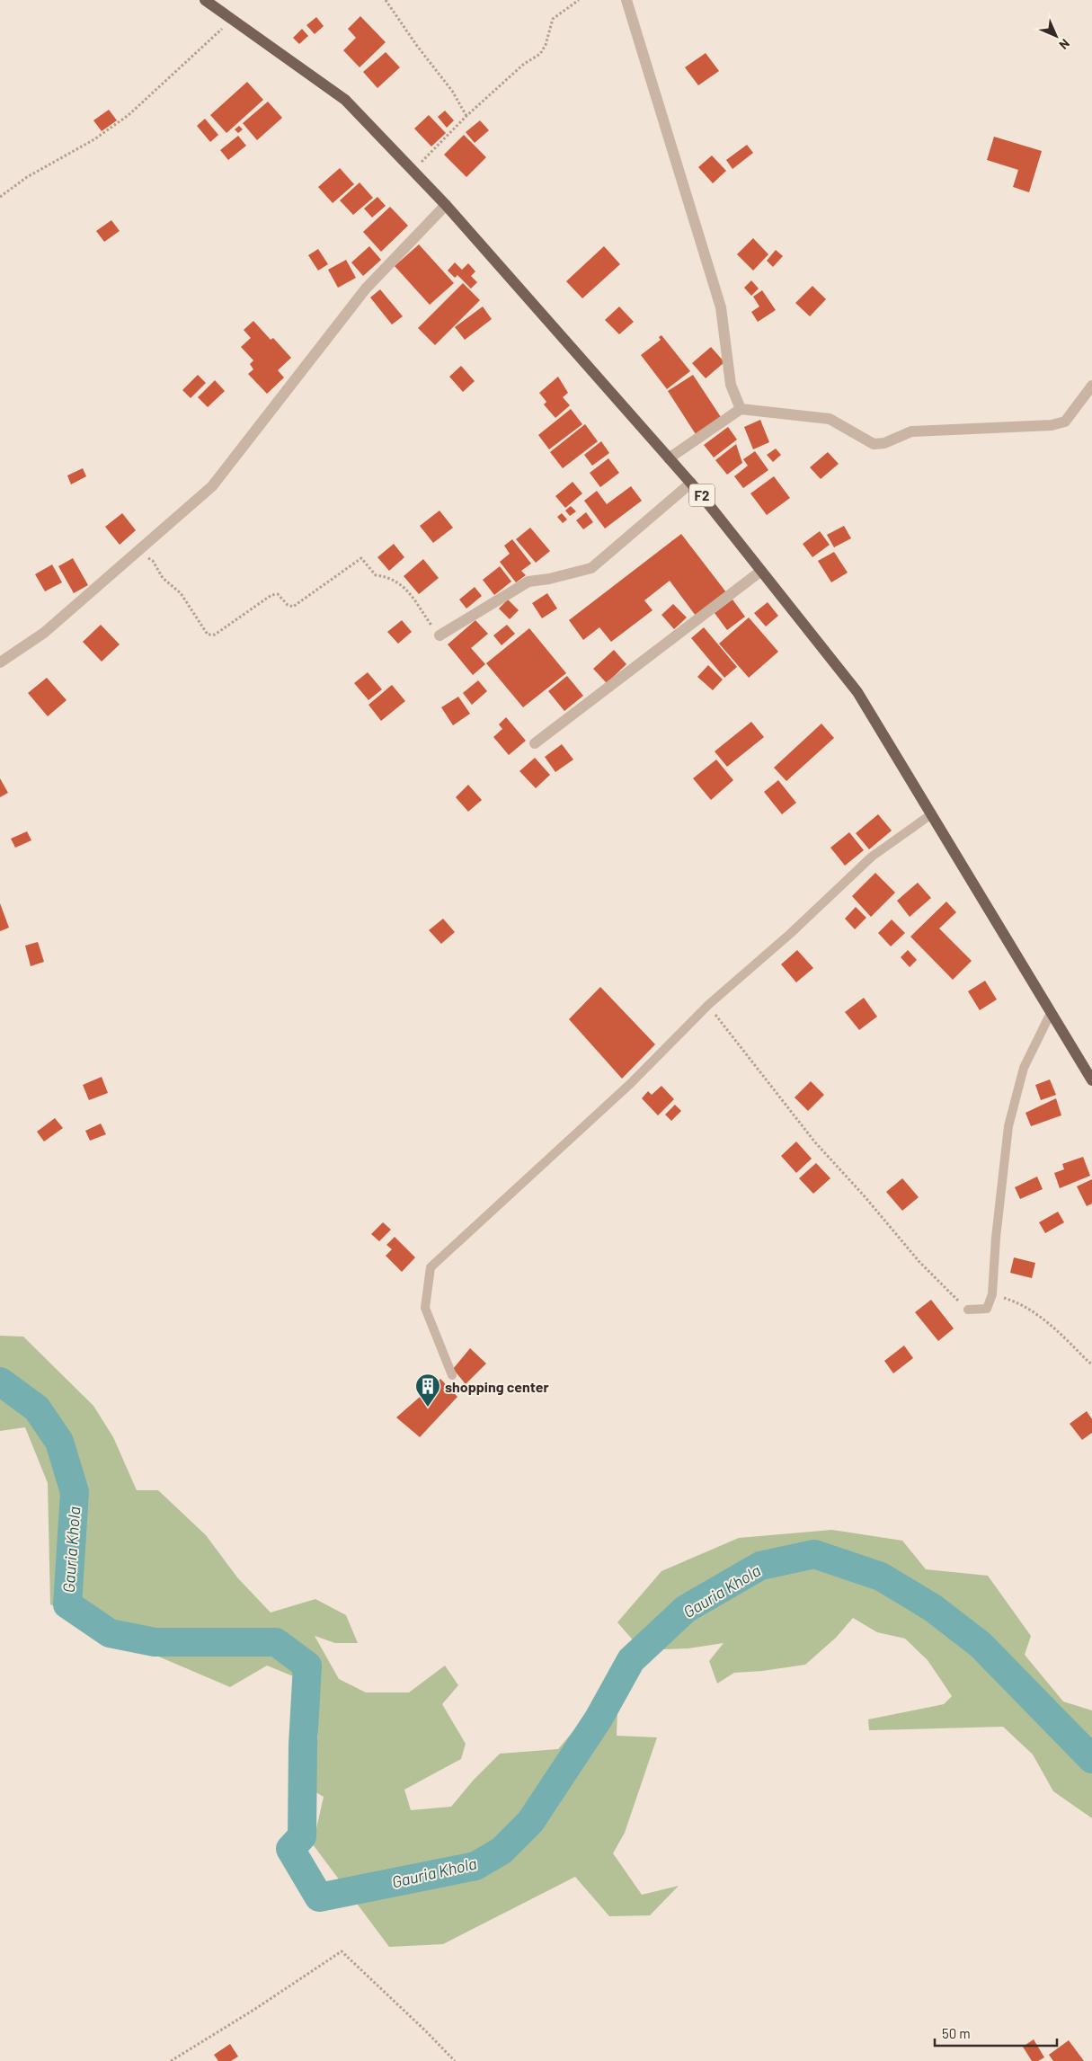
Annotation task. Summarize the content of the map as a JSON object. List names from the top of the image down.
{
  "streets": {
    "main road": ["F2"]
  },
  "water": ["Gauria Khola"],
  "places": {
    "building": ["shopping center"]
  },
  "scale_bar": "50 m",
  "north": "bottom right"
}
